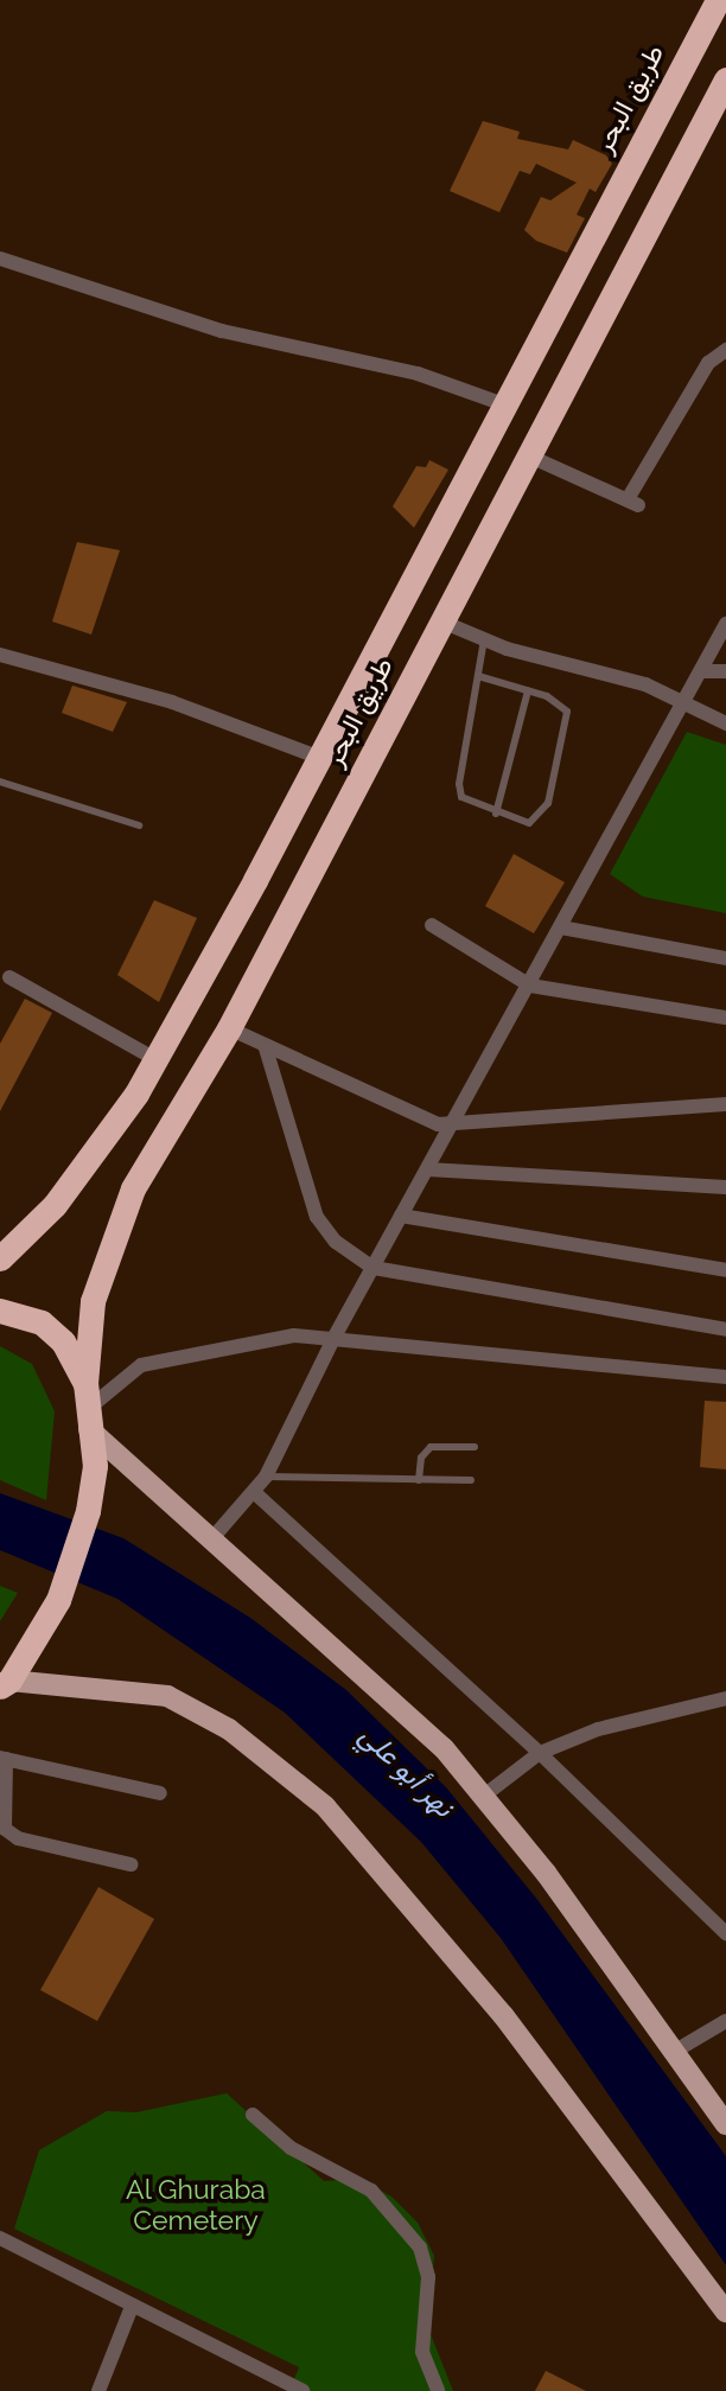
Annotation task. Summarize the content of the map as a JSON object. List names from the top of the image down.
{
  "streets": {
    "highway": ["طريق البحر"]
  },
  "water": ["نهر أبو علي"],
  "parks": ["Al Ghuraba Cemetery"]
}
